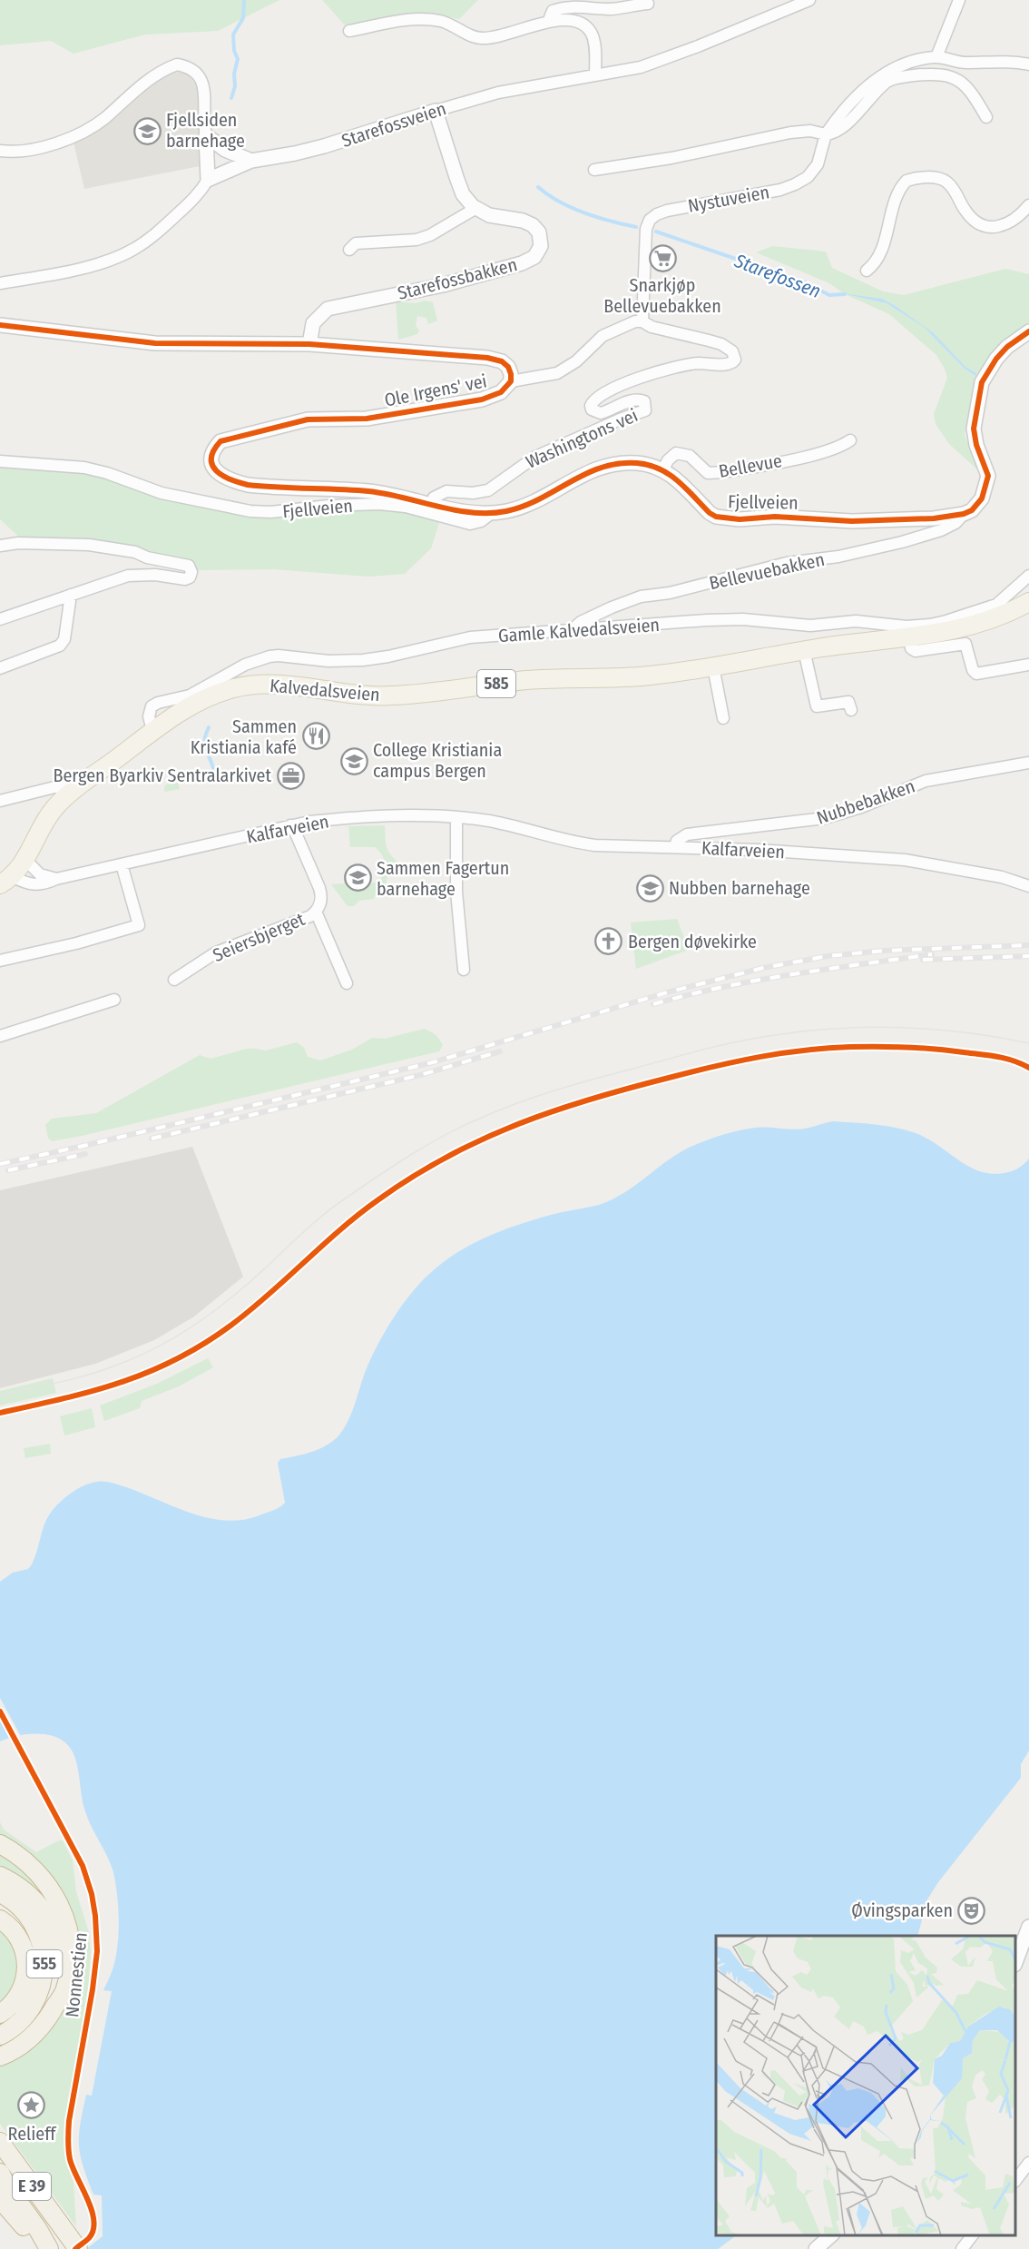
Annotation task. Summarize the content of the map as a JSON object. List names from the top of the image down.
{
  "streets": {
    "highway": ["555", "E 39"],
    "main road": ["585", "Kalvedalsveien"],
    "street": [
      "Starefossveien",
      "Nystuveien",
      "Starefossbakken",
      "Ole Irgens' vei",
      "Washingtons vei",
      "Bellevue",
      "Fjellveien",
      "Bellevuebakken",
      "Gamle Kalvedalsveien",
      "Nubbebakken",
      "Kalfarveien",
      "Seiersbjerget"
    ],
    "cycle path": ["Nonnestien"]
  },
  "crossings": [
    ["Nystuveien", "Washingtons vei"],
    ["Starefossbakken", "Ole Irgens' vei"],
    ["Ole Irgens' vei", "Washingtons vei"],
    ["Ole Irgens' vei", "Fjellveien"],
    ["Bellevue", "Fjellveien"],
    ["Fjellveien", "Bellevuebakken"],
    ["Bellevuebakken", "Gamle Kalvedalsveien"],
    ["Gamle Kalvedalsveien", "Kalvedalsveien"],
    ["Kalvedalsveien", "Kalfarveien"],
    ["Nubbebakken", "Kalfarveien"],
    ["Kalfarveien", "Seiersbjerget"]
  ],
  "water": ["Starefossen"],
  "places": {
    "school or university": [
      "Fjellsiden barnehage",
      "College Kristiania campus Bergen",
      "Sammen Fagertun barnehage",
      "Nubben barnehage"
    ],
    "supermarket": ["Snarkjøp Bellevuebakken"],
    "restaurant": ["Sammen Kristiania kafé"],
    "office": ["Bergen Byarkiv Sentralarkivet"],
    "church": ["Bergen døvekirke"],
    "theatre": ["Øvingsparken"],
    "place": ["Relieff"]
  }
}
